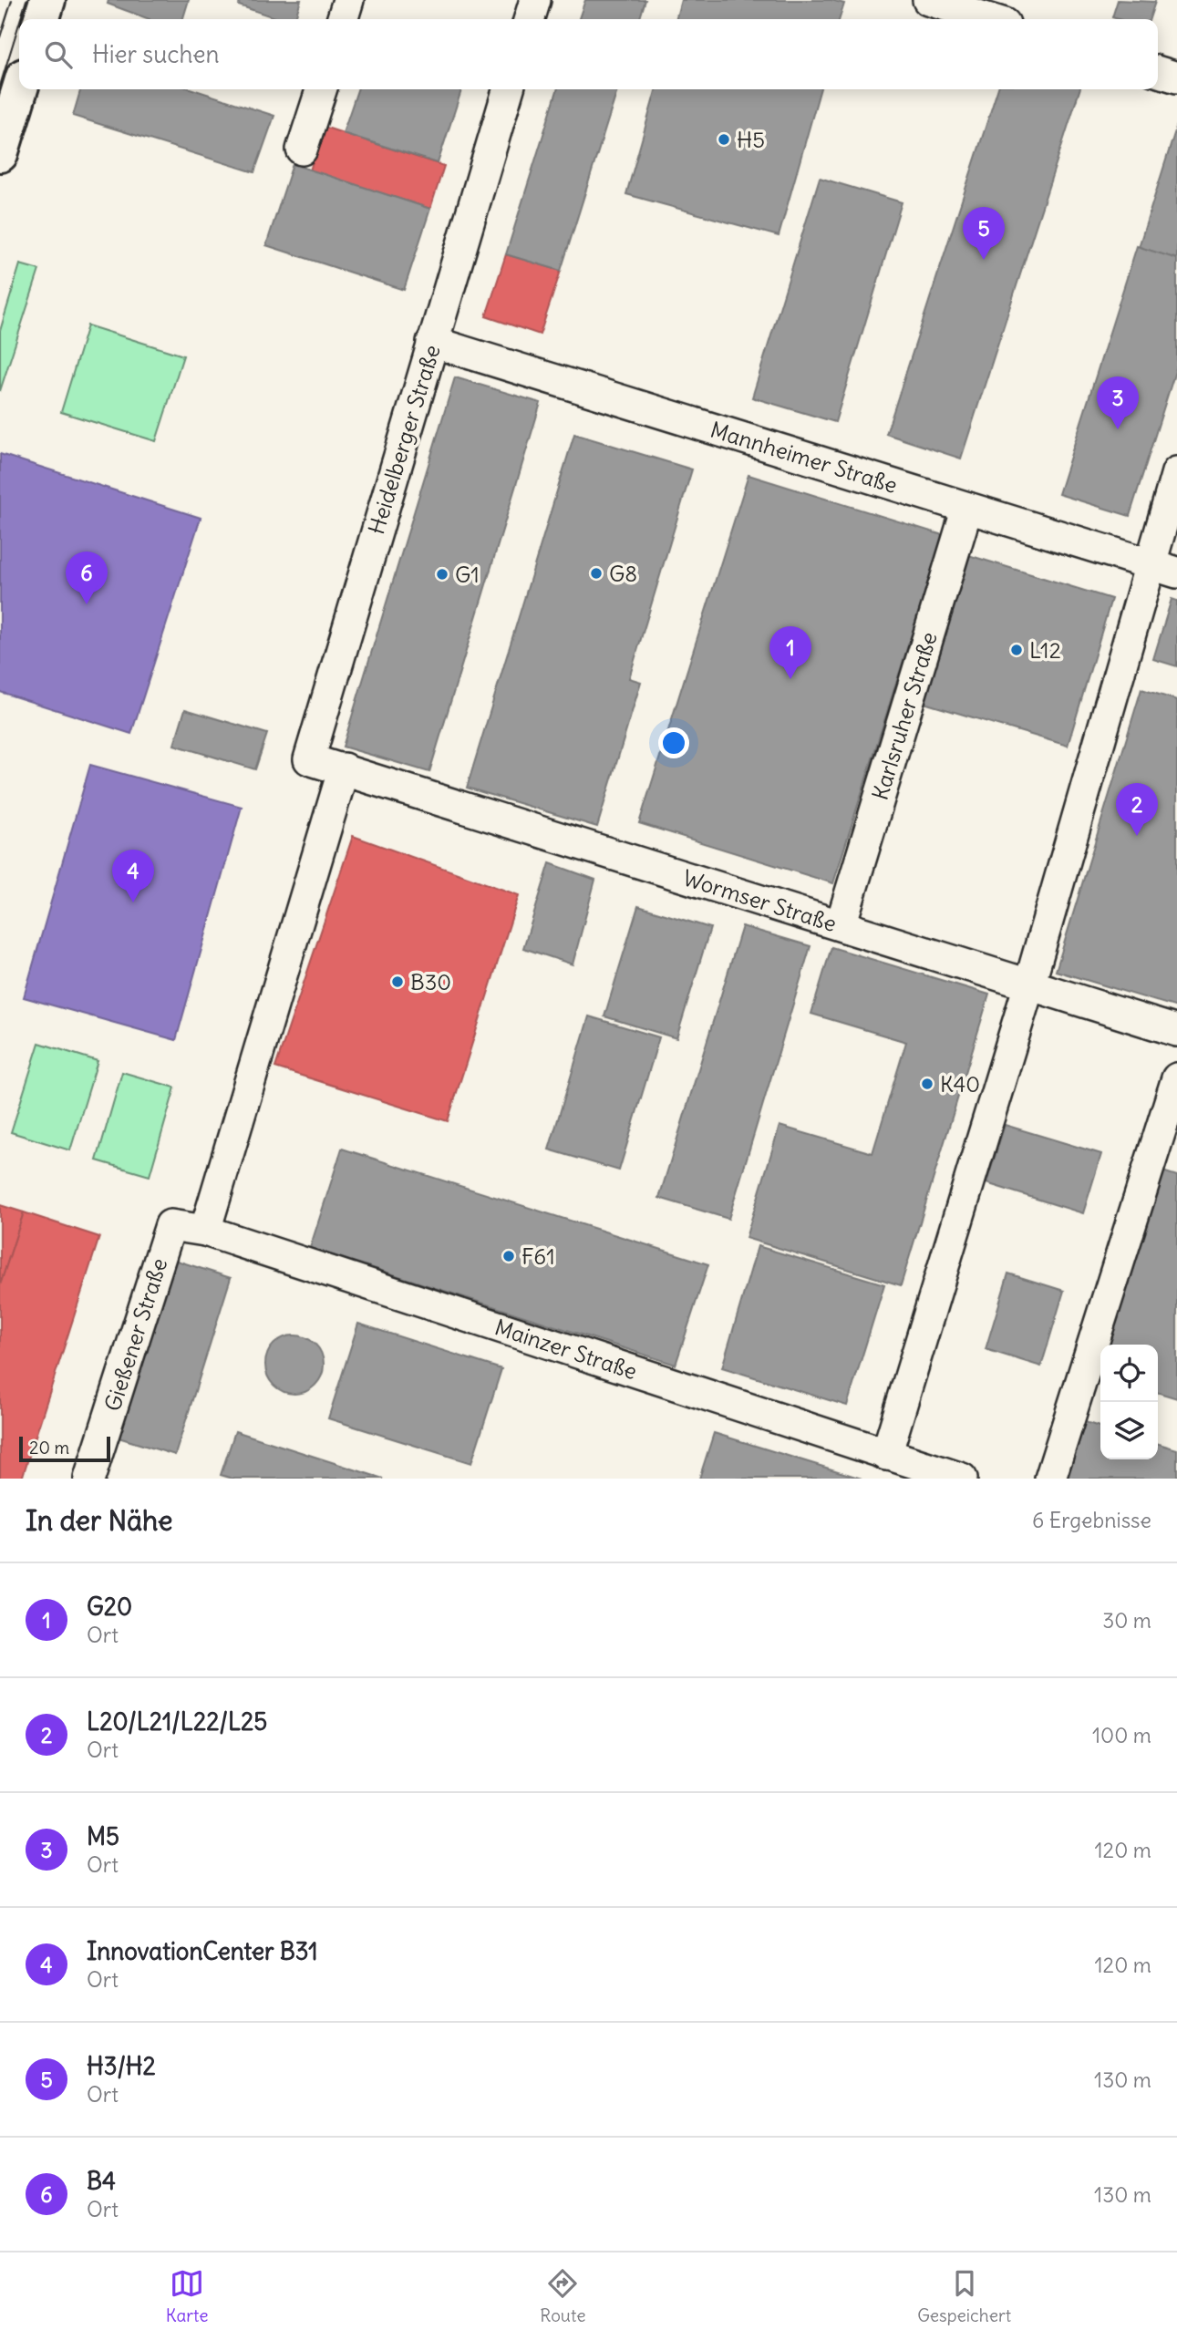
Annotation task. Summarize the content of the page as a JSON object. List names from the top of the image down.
{
  "streets": {
    "lane": [
      "Heidelberger Straße",
      "Mannheimer Straße",
      "Karlsruher Straße",
      "Wormser Straße",
      "Gießener Straße",
      "Mainzer Straße"
    ]
  },
  "crossings": [
    ["Heidelberger Straße", "Mannheimer Straße"],
    ["Heidelberger Straße", "Wormser Straße"],
    ["Mannheimer Straße", "Karlsruher Straße"],
    ["Karlsruher Straße", "Wormser Straße"],
    ["Gießener Straße", "Mainzer Straße"]
  ],
  "places": [
    "H5",
    "G8",
    "G1",
    "L12",
    "B30",
    "K40",
    "F61"
  ],
  "scale_bar": "20 m",
  "page": {
    "search": "Hier suchen",
    "pins": [
      "5",
      "3",
      "6",
      "1",
      "2",
      "4"
    ],
    "scale": "20 m",
    "heading": ["In der Nähe", "6 Ergebnisse"],
    "list": [
      {
        "mark": "1",
        "name": "G20",
        "note": "Ort",
        "value": "30 m"
      },
      {
        "mark": "2",
        "name": "L20/L21/L22/L25",
        "note": "Ort",
        "value": "100 m"
      },
      {
        "mark": "3",
        "name": "M5",
        "note": "Ort",
        "value": "120 m"
      },
      {
        "mark": "4",
        "name": "InnovationCenter B31",
        "note": "Ort",
        "value": "120 m"
      },
      {
        "mark": "5",
        "name": "H3/H2",
        "note": "Ort",
        "value": "130 m"
      },
      {
        "mark": "6",
        "name": "B4",
        "note": "Ort",
        "value": "130 m"
      }
    ],
    "nav": ["Karte", "Route", "Gespeichert"]
  }
}
